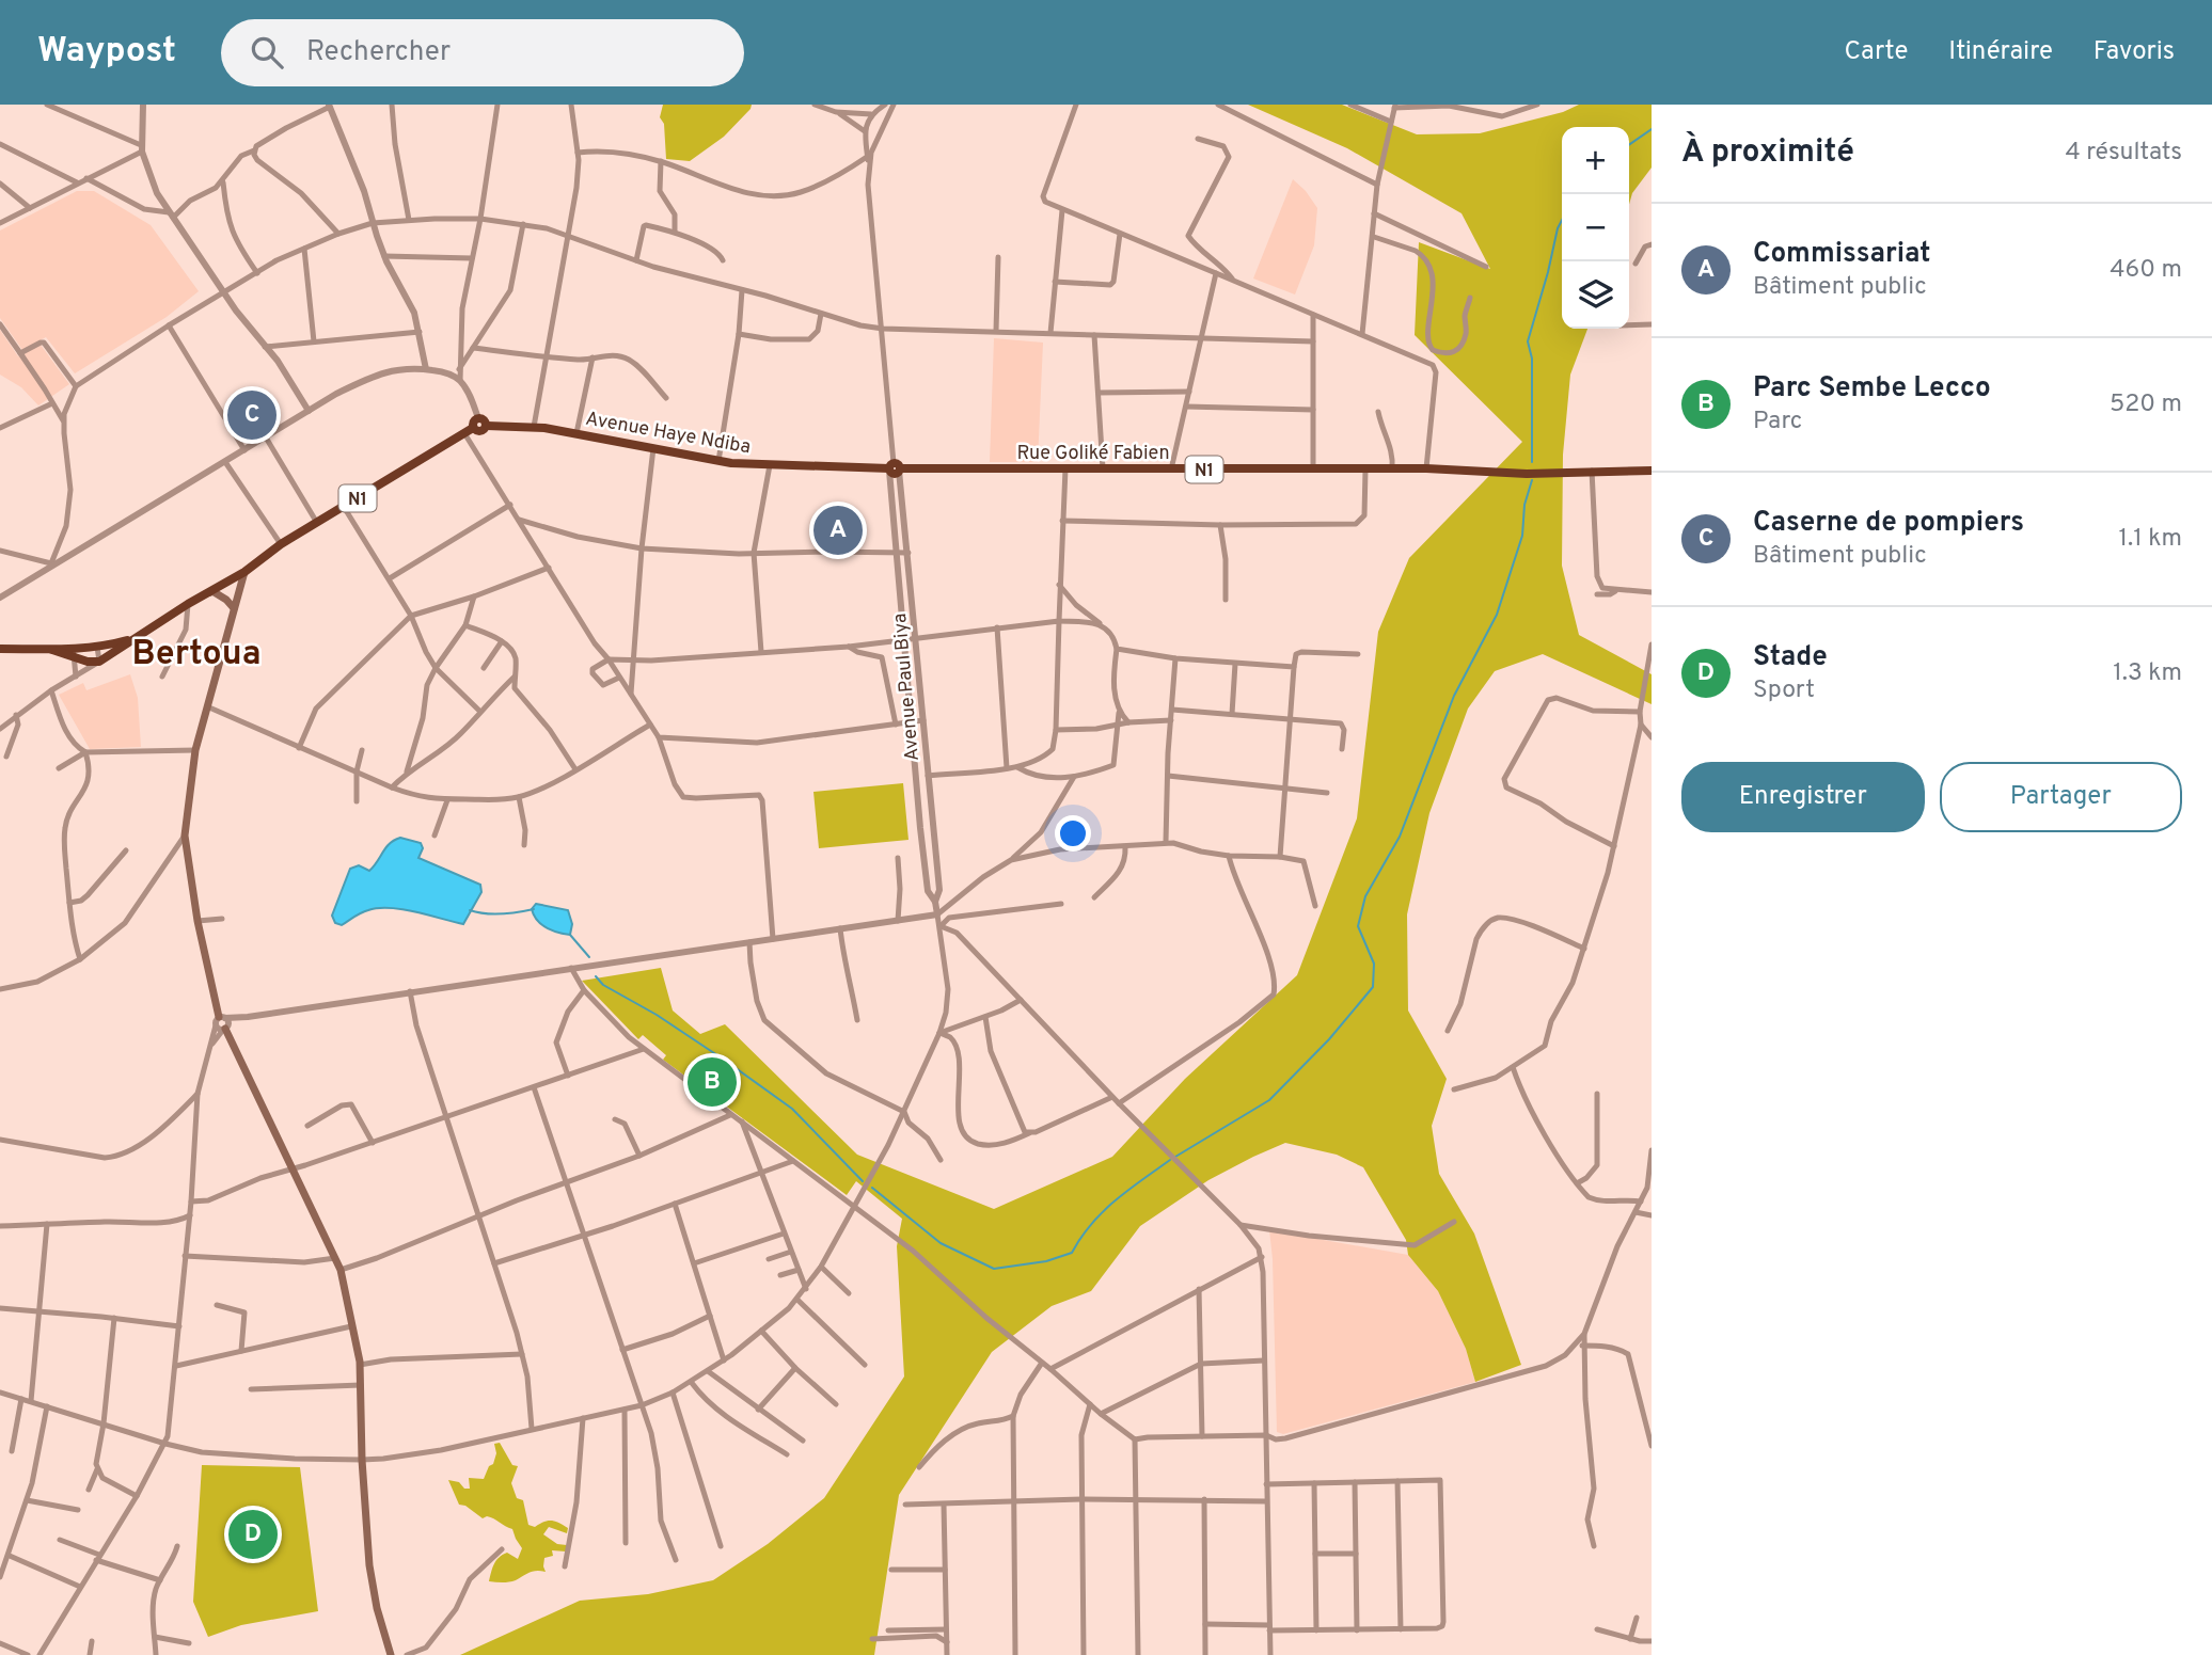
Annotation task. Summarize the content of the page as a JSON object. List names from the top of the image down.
{
  "streets": {
    "highway": ["Avenue Haye Ndiba", "Rue Goliké Fabien", "N1"],
    "street": ["Avenue Paul Biya"]
  },
  "crossings": [
    ["Avenue Haye Ndiba", "Rue Goliké Fabien"],
    ["Avenue Haye Ndiba", "N1"],
    ["Avenue Haye Ndiba", "Avenue Paul Biya"],
    ["Rue Goliké Fabien", "N1"],
    ["Rue Goliké Fabien", "Avenue Paul Biya"]
  ],
  "districts": ["Bertoua"],
  "page": {
    "header": "Waypost",
    "search": "Rechercher",
    "nav": ["Carte", "Itinéraire", "Favoris"],
    "heading": ["À proximité", "4 résultats"],
    "map_buttons": ["+", "−"],
    "list": [
      {
        "mark": "A",
        "name": "Commissariat",
        "note": "Bâtiment public",
        "value": "460 m"
      },
      {
        "mark": "B",
        "name": "Parc Sembe Lecco",
        "note": "Parc",
        "value": "520 m"
      },
      {
        "mark": "C",
        "name": "Caserne de pompiers",
        "note": "Bâtiment public",
        "value": "1.1 km"
      },
      {
        "mark": "D",
        "name": "Stade",
        "note": "Sport",
        "value": "1.3 km"
      }
    ],
    "pins": [
      "C",
      "A",
      "B",
      "D"
    ],
    "buttons": ["Enregistrer", "Partager"]
  }
}
